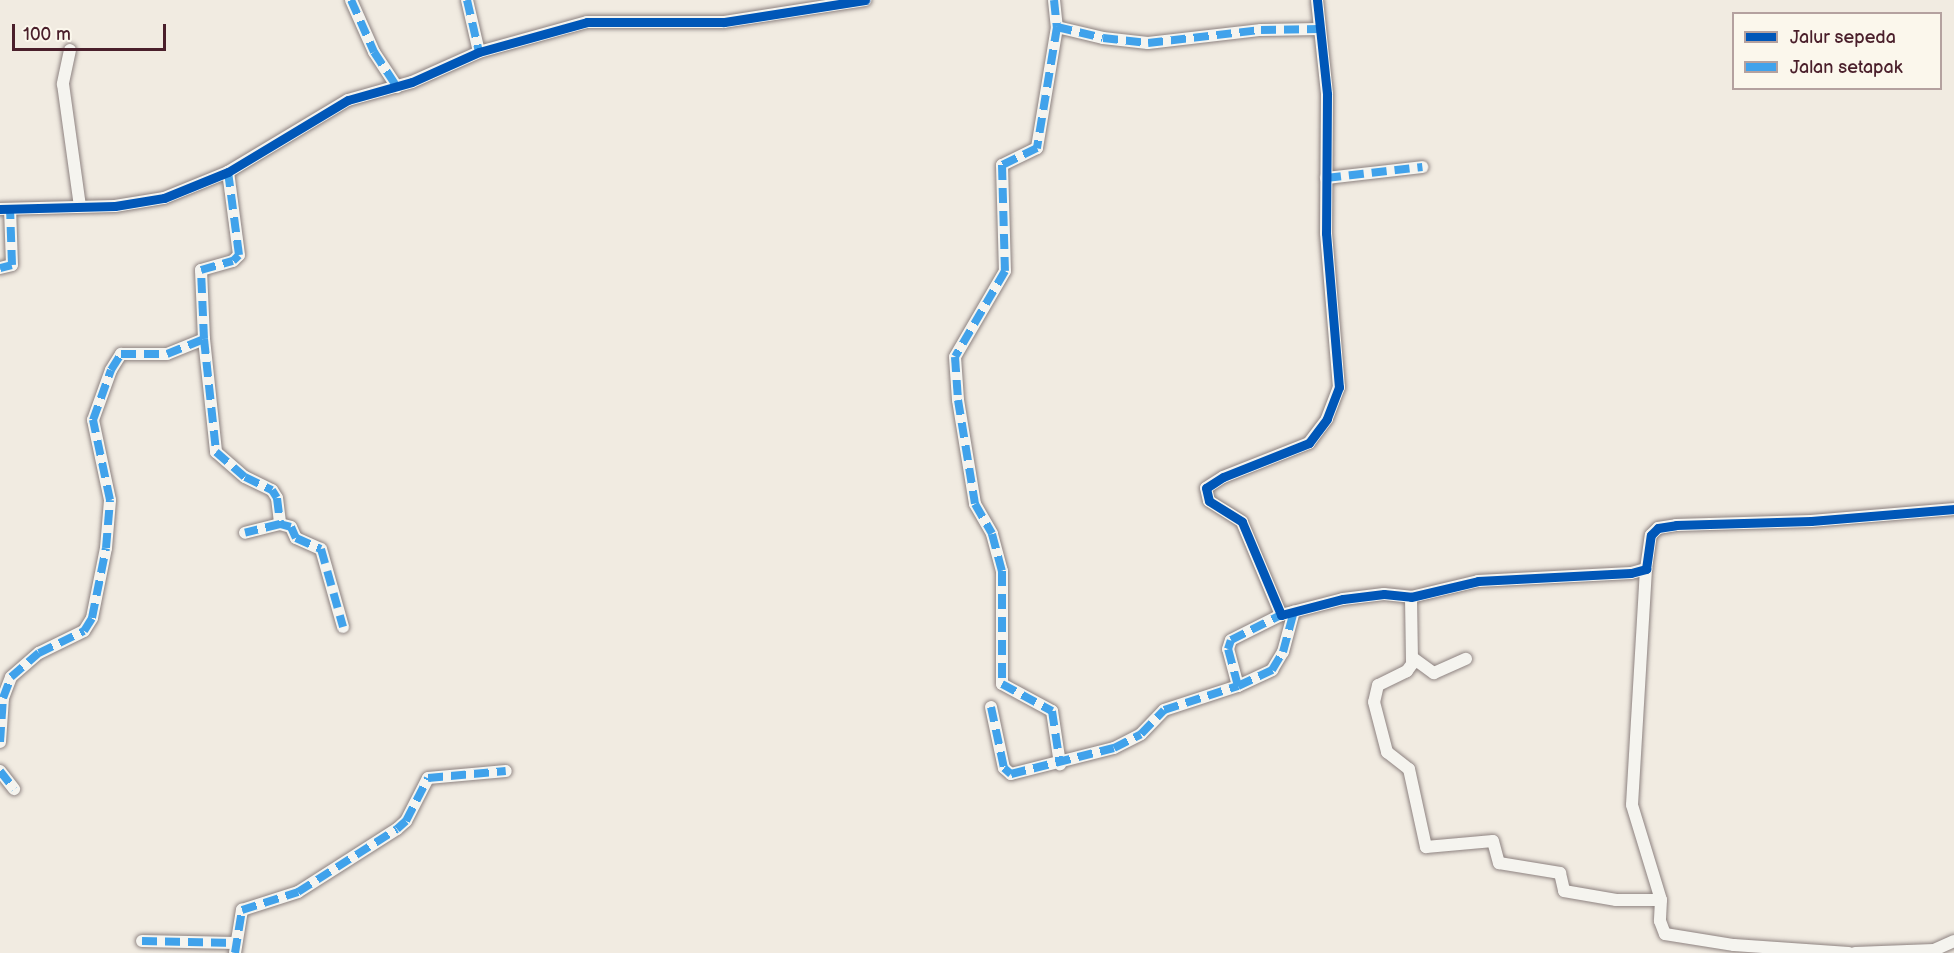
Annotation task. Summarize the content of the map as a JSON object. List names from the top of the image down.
{
  "legend": ["Jalur sepeda", "Jalan setapak"],
  "scale_bar": "100 m"
}
